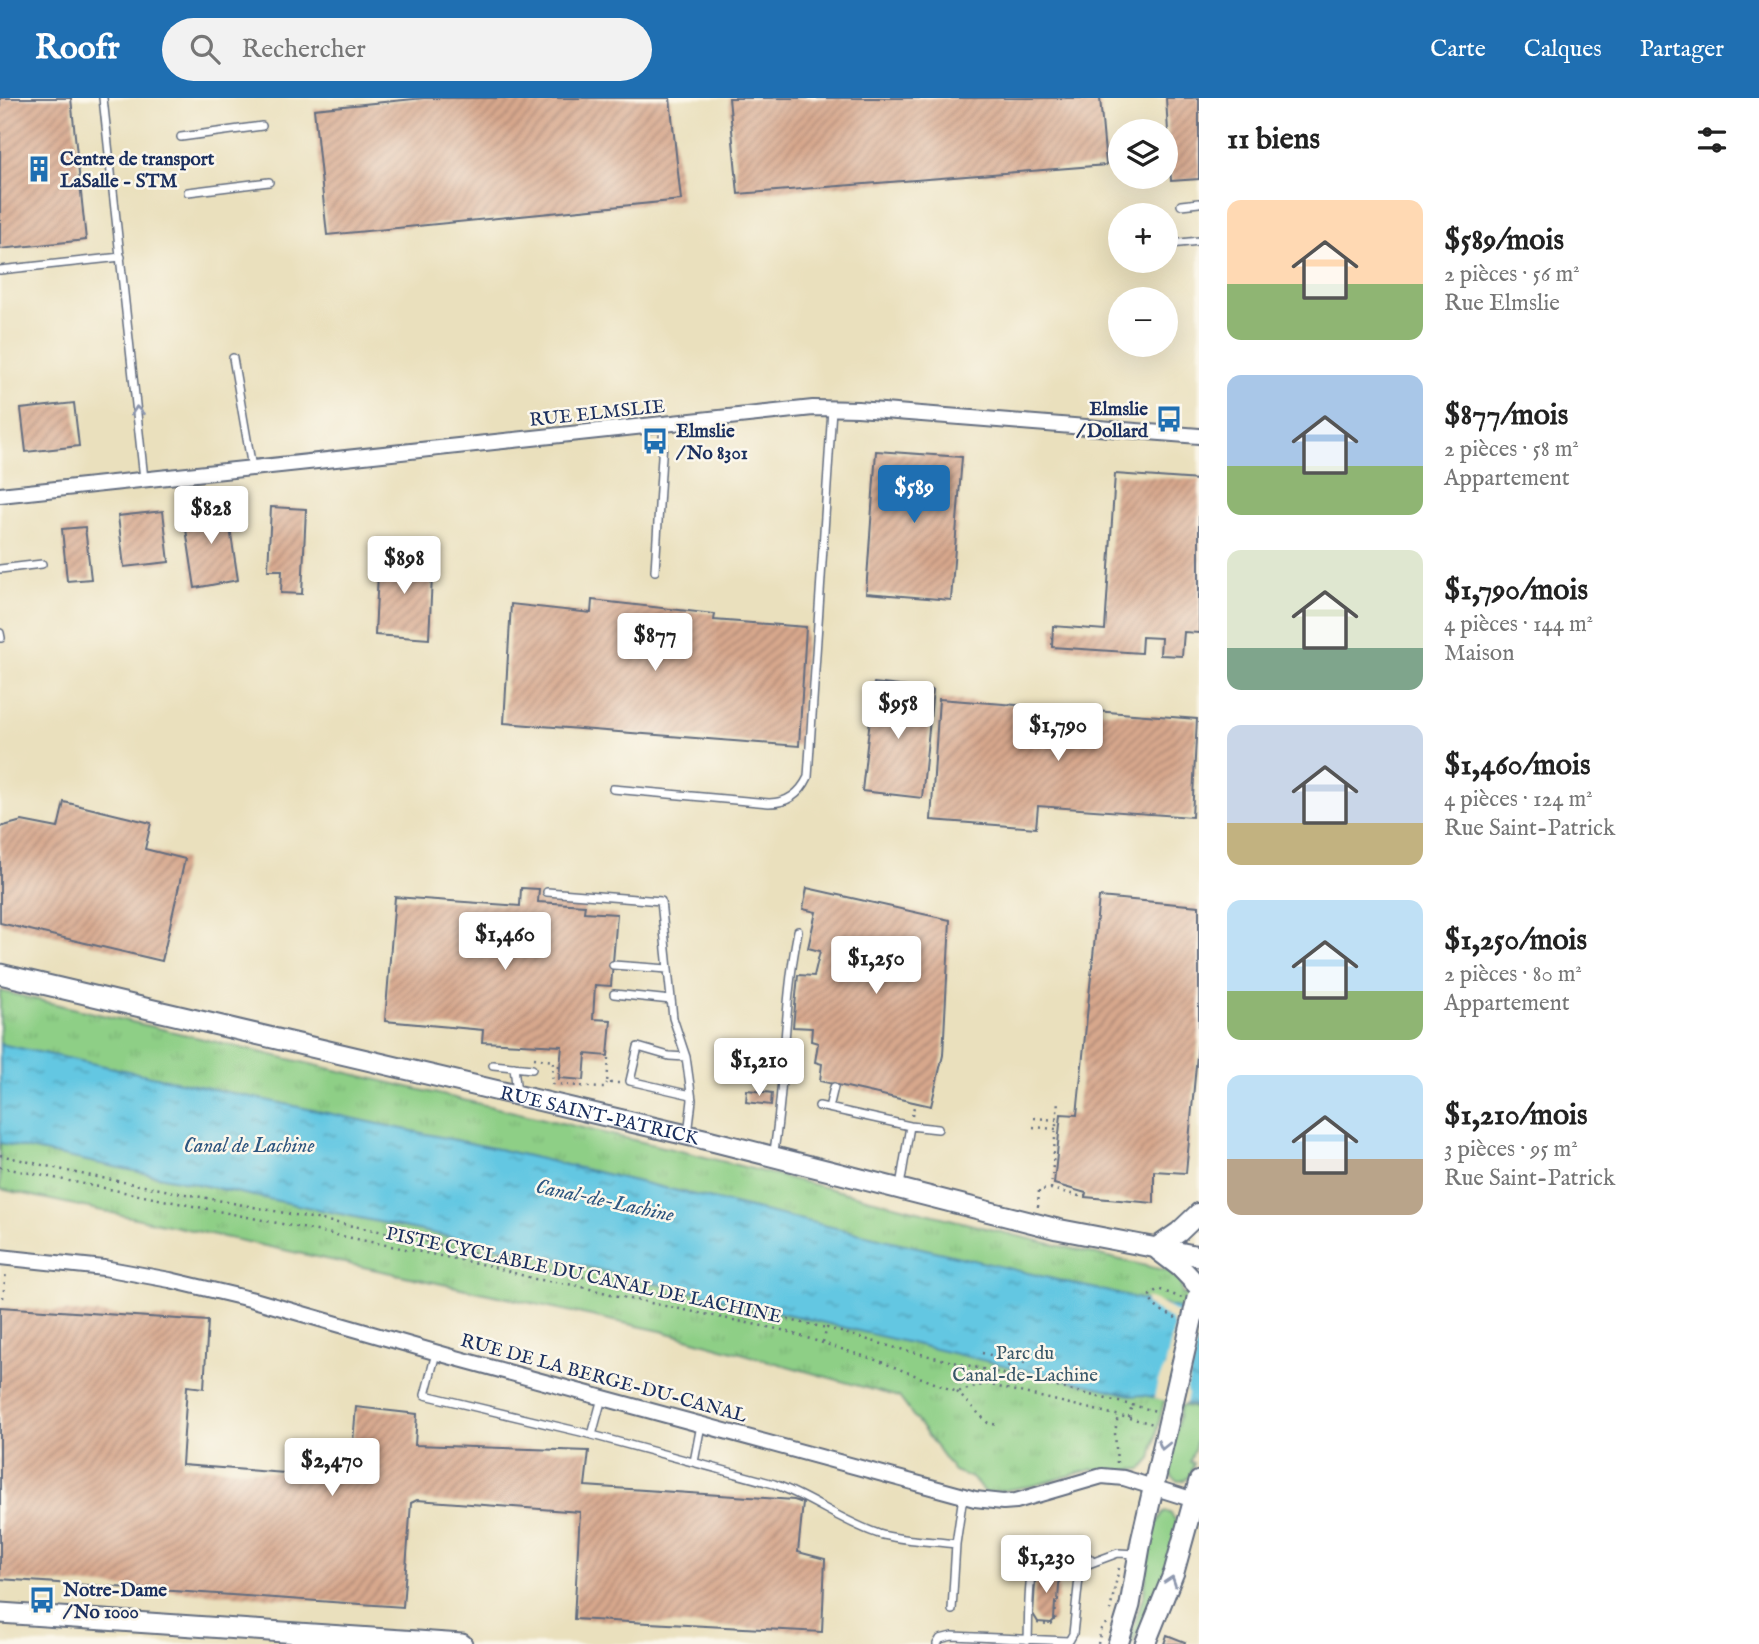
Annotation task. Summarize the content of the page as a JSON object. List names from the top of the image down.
{
  "streets": {
    "main road": ["RUE SAINT-PATRICK"],
    "street": ["RUE ELMSLIE", "RUE DE LA BERGE-DU-CANAL"],
    "path": ["PISTE CYCLABLE DU CANAL DE LACHINE"]
  },
  "water": ["Canal de Lachine", "Canal-de-Lachine"],
  "parks": ["Parc du Canal-de-Lachine"],
  "places": {
    "building": ["Centre de transport LaSalle - STM"],
    "bus stop": ["Elmslie / Dollard", "Elmslie / No 8301", "Notre-Dame / No 1000"]
  },
  "page": {
    "header": "Roofr",
    "search": "Rechercher",
    "nav": ["Carte", "Calques", "Partager"],
    "heading": "11 biens",
    "map_buttons": ["+", "−"],
    "list": [
      {
        "name": "$589/mois",
        "note": "2 pièces · 56 m² · Rue Elmslie"
      },
      {
        "name": "$877/mois",
        "note": "2 pièces · 58 m² · Appartement"
      },
      {
        "name": "$1,790/mois",
        "note": "4 pièces · 144 m² · Maison"
      },
      {
        "name": "$1,460/mois",
        "note": "4 pièces · 124 m² · Rue Saint-Patrick"
      },
      {
        "name": "$1,250/mois",
        "note": "2 pièces · 80 m² · Appartement"
      },
      {
        "name": "$1,210/mois",
        "note": "3 pièces · 95 m² · Rue Saint-Patrick"
      }
    ],
    "price": [
      "$589",
      "$828",
      "$898",
      "$877",
      "$958",
      "$1,790",
      "$1,460",
      "$1,250",
      "$1,210",
      "$2,470",
      "$1,230"
    ]
  }
}
